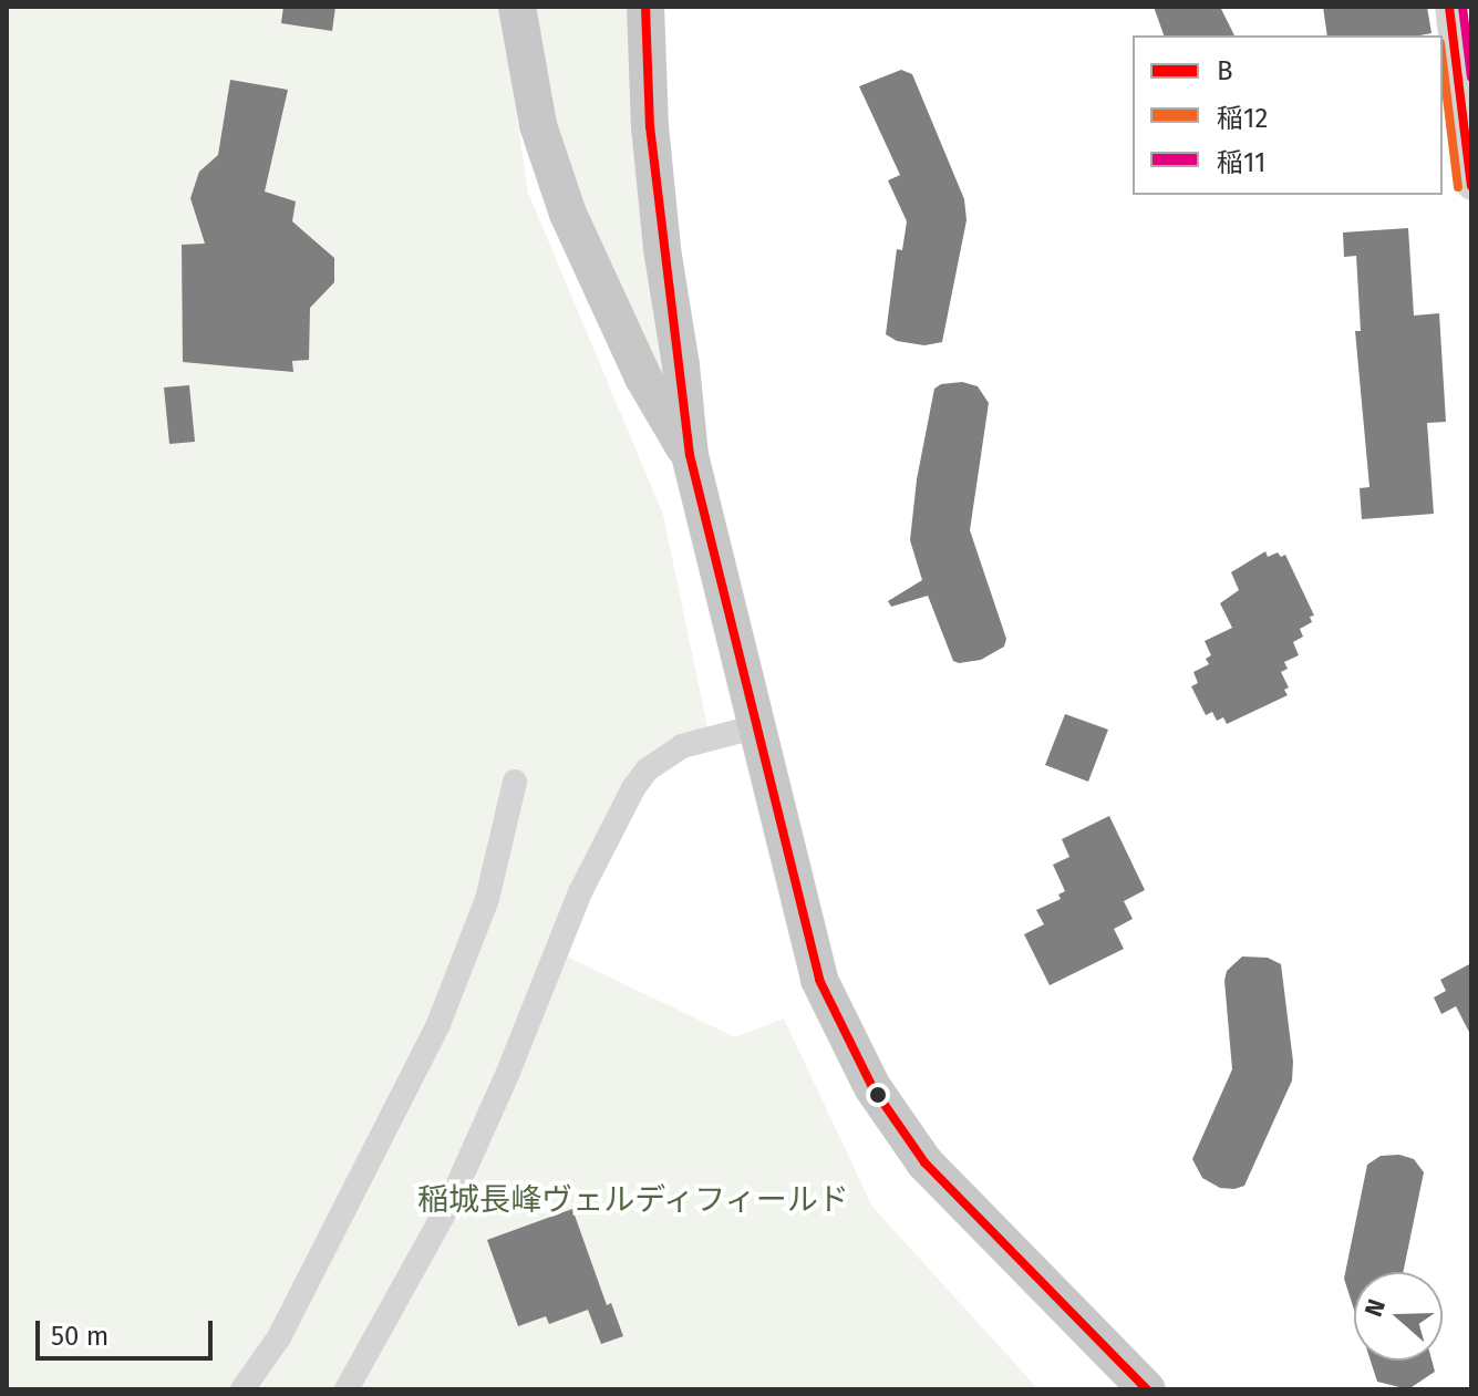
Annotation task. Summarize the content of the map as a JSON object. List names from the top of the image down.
{
  "parks": ["稲城長峰ヴェルディフィールド"],
  "lines": ["transit line B", "transit line 稲11", "transit line 稲12"],
  "legend": ["B", "稲12", "稲11"],
  "scale_bar": "50 m",
  "north": "left"
}
